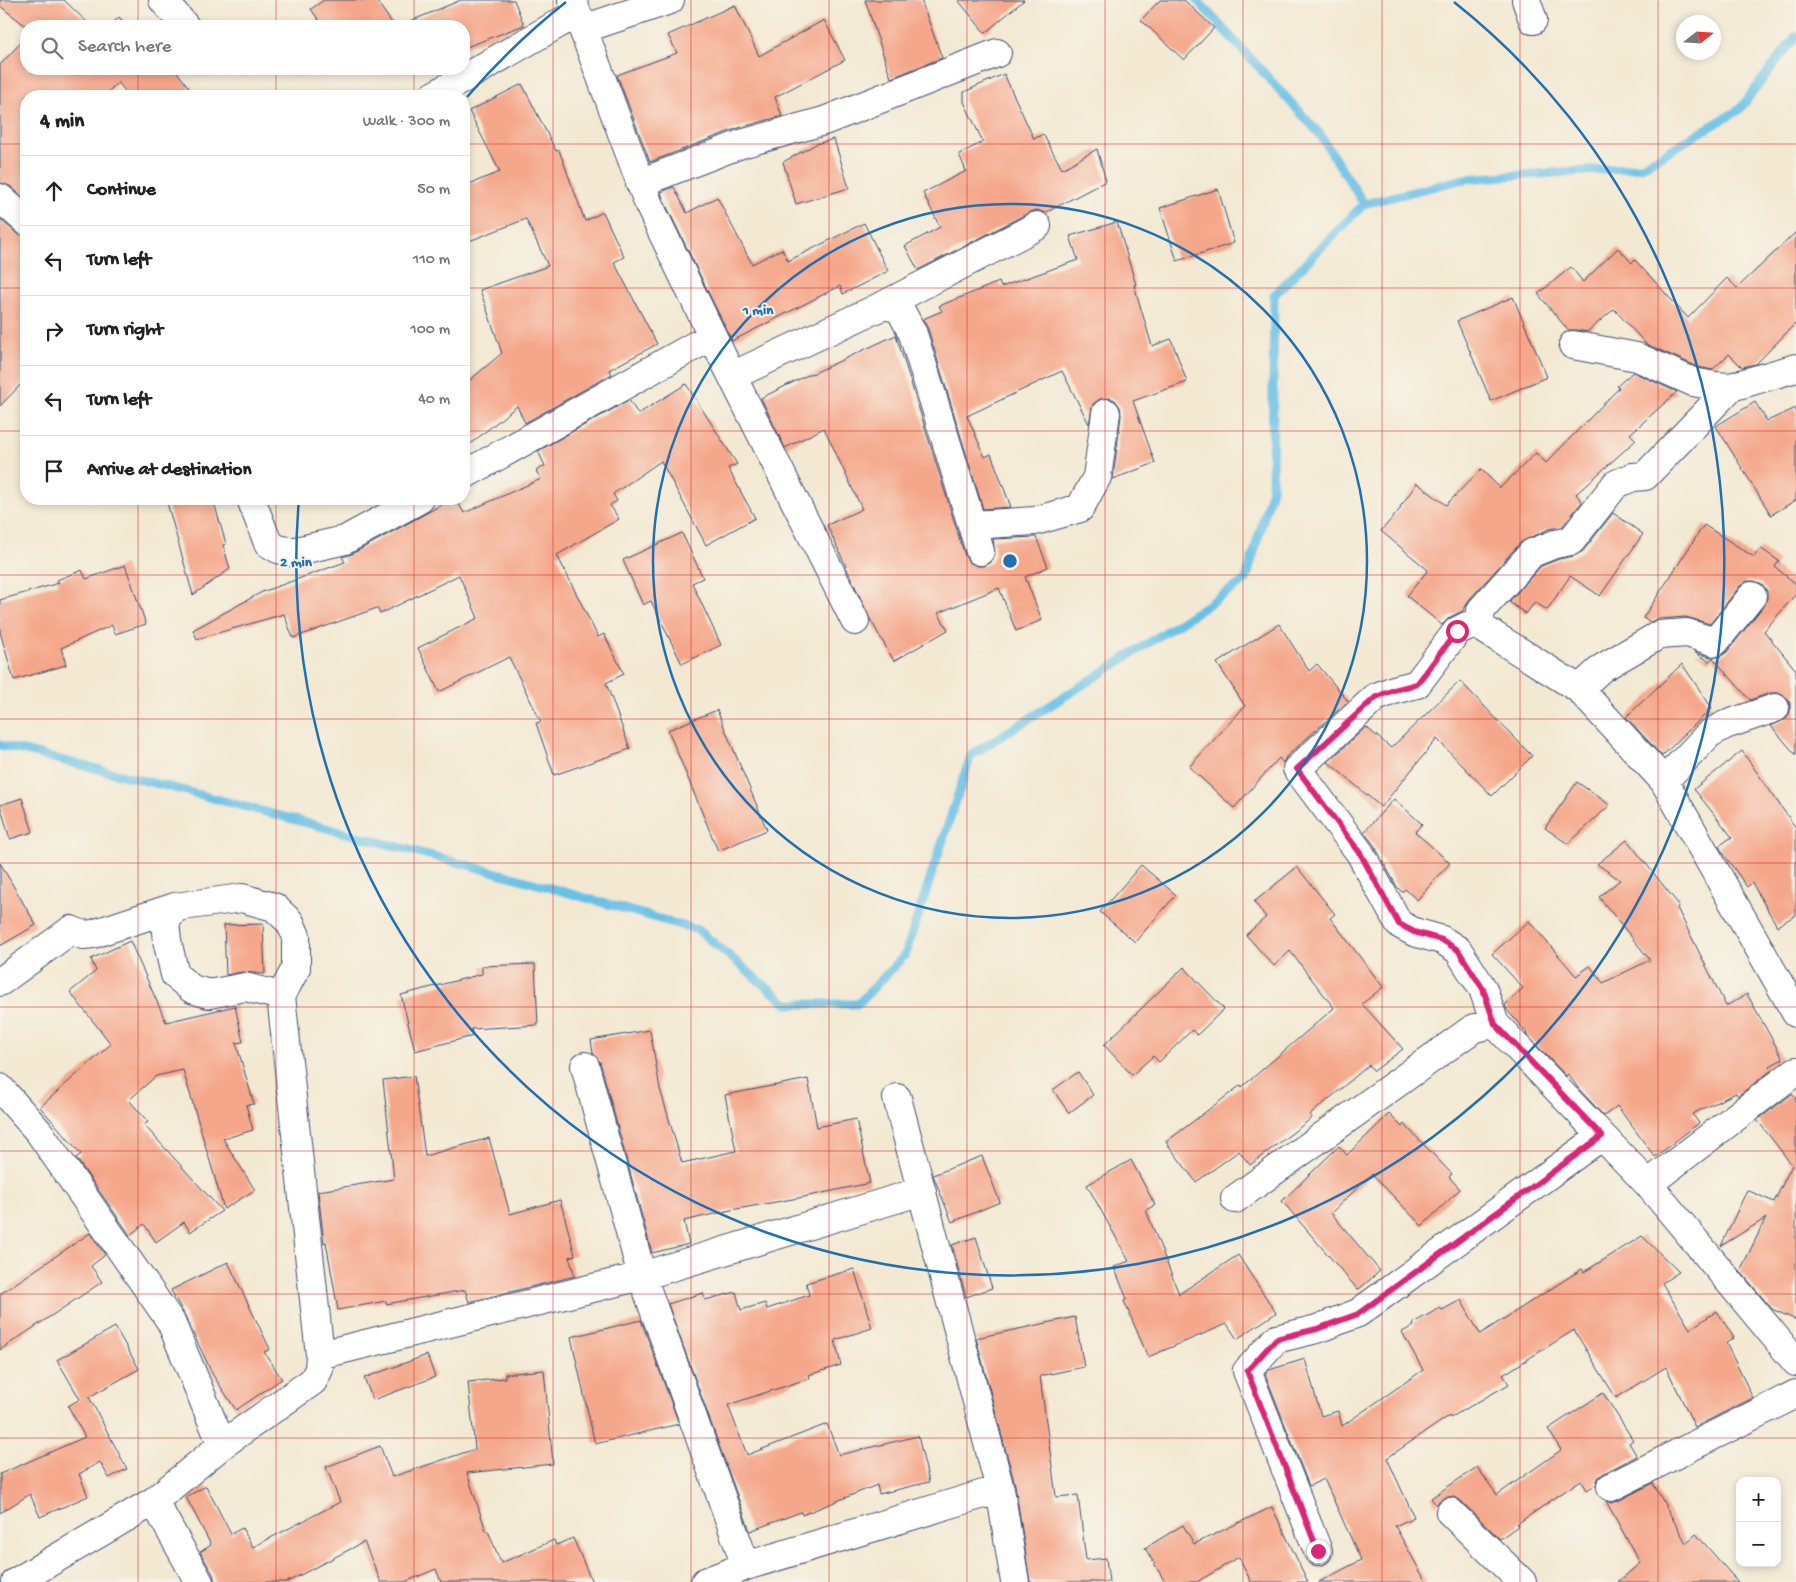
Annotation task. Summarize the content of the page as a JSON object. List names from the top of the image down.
{
  "north": "right",
  "page": {
    "search": "Search here",
    "heading": ["4 min", "Walk · 300 m"],
    "list": [
      ["Continue", "50 m"],
      ["Turn left", "110 m"],
      ["Turn right", "100 m"],
      ["Turn left", "40 m"],
      "Arrive at destination"
    ],
    "map_buttons": ["+", "−"]
  },
  "rings": ["1 min", "2 min"]
}
